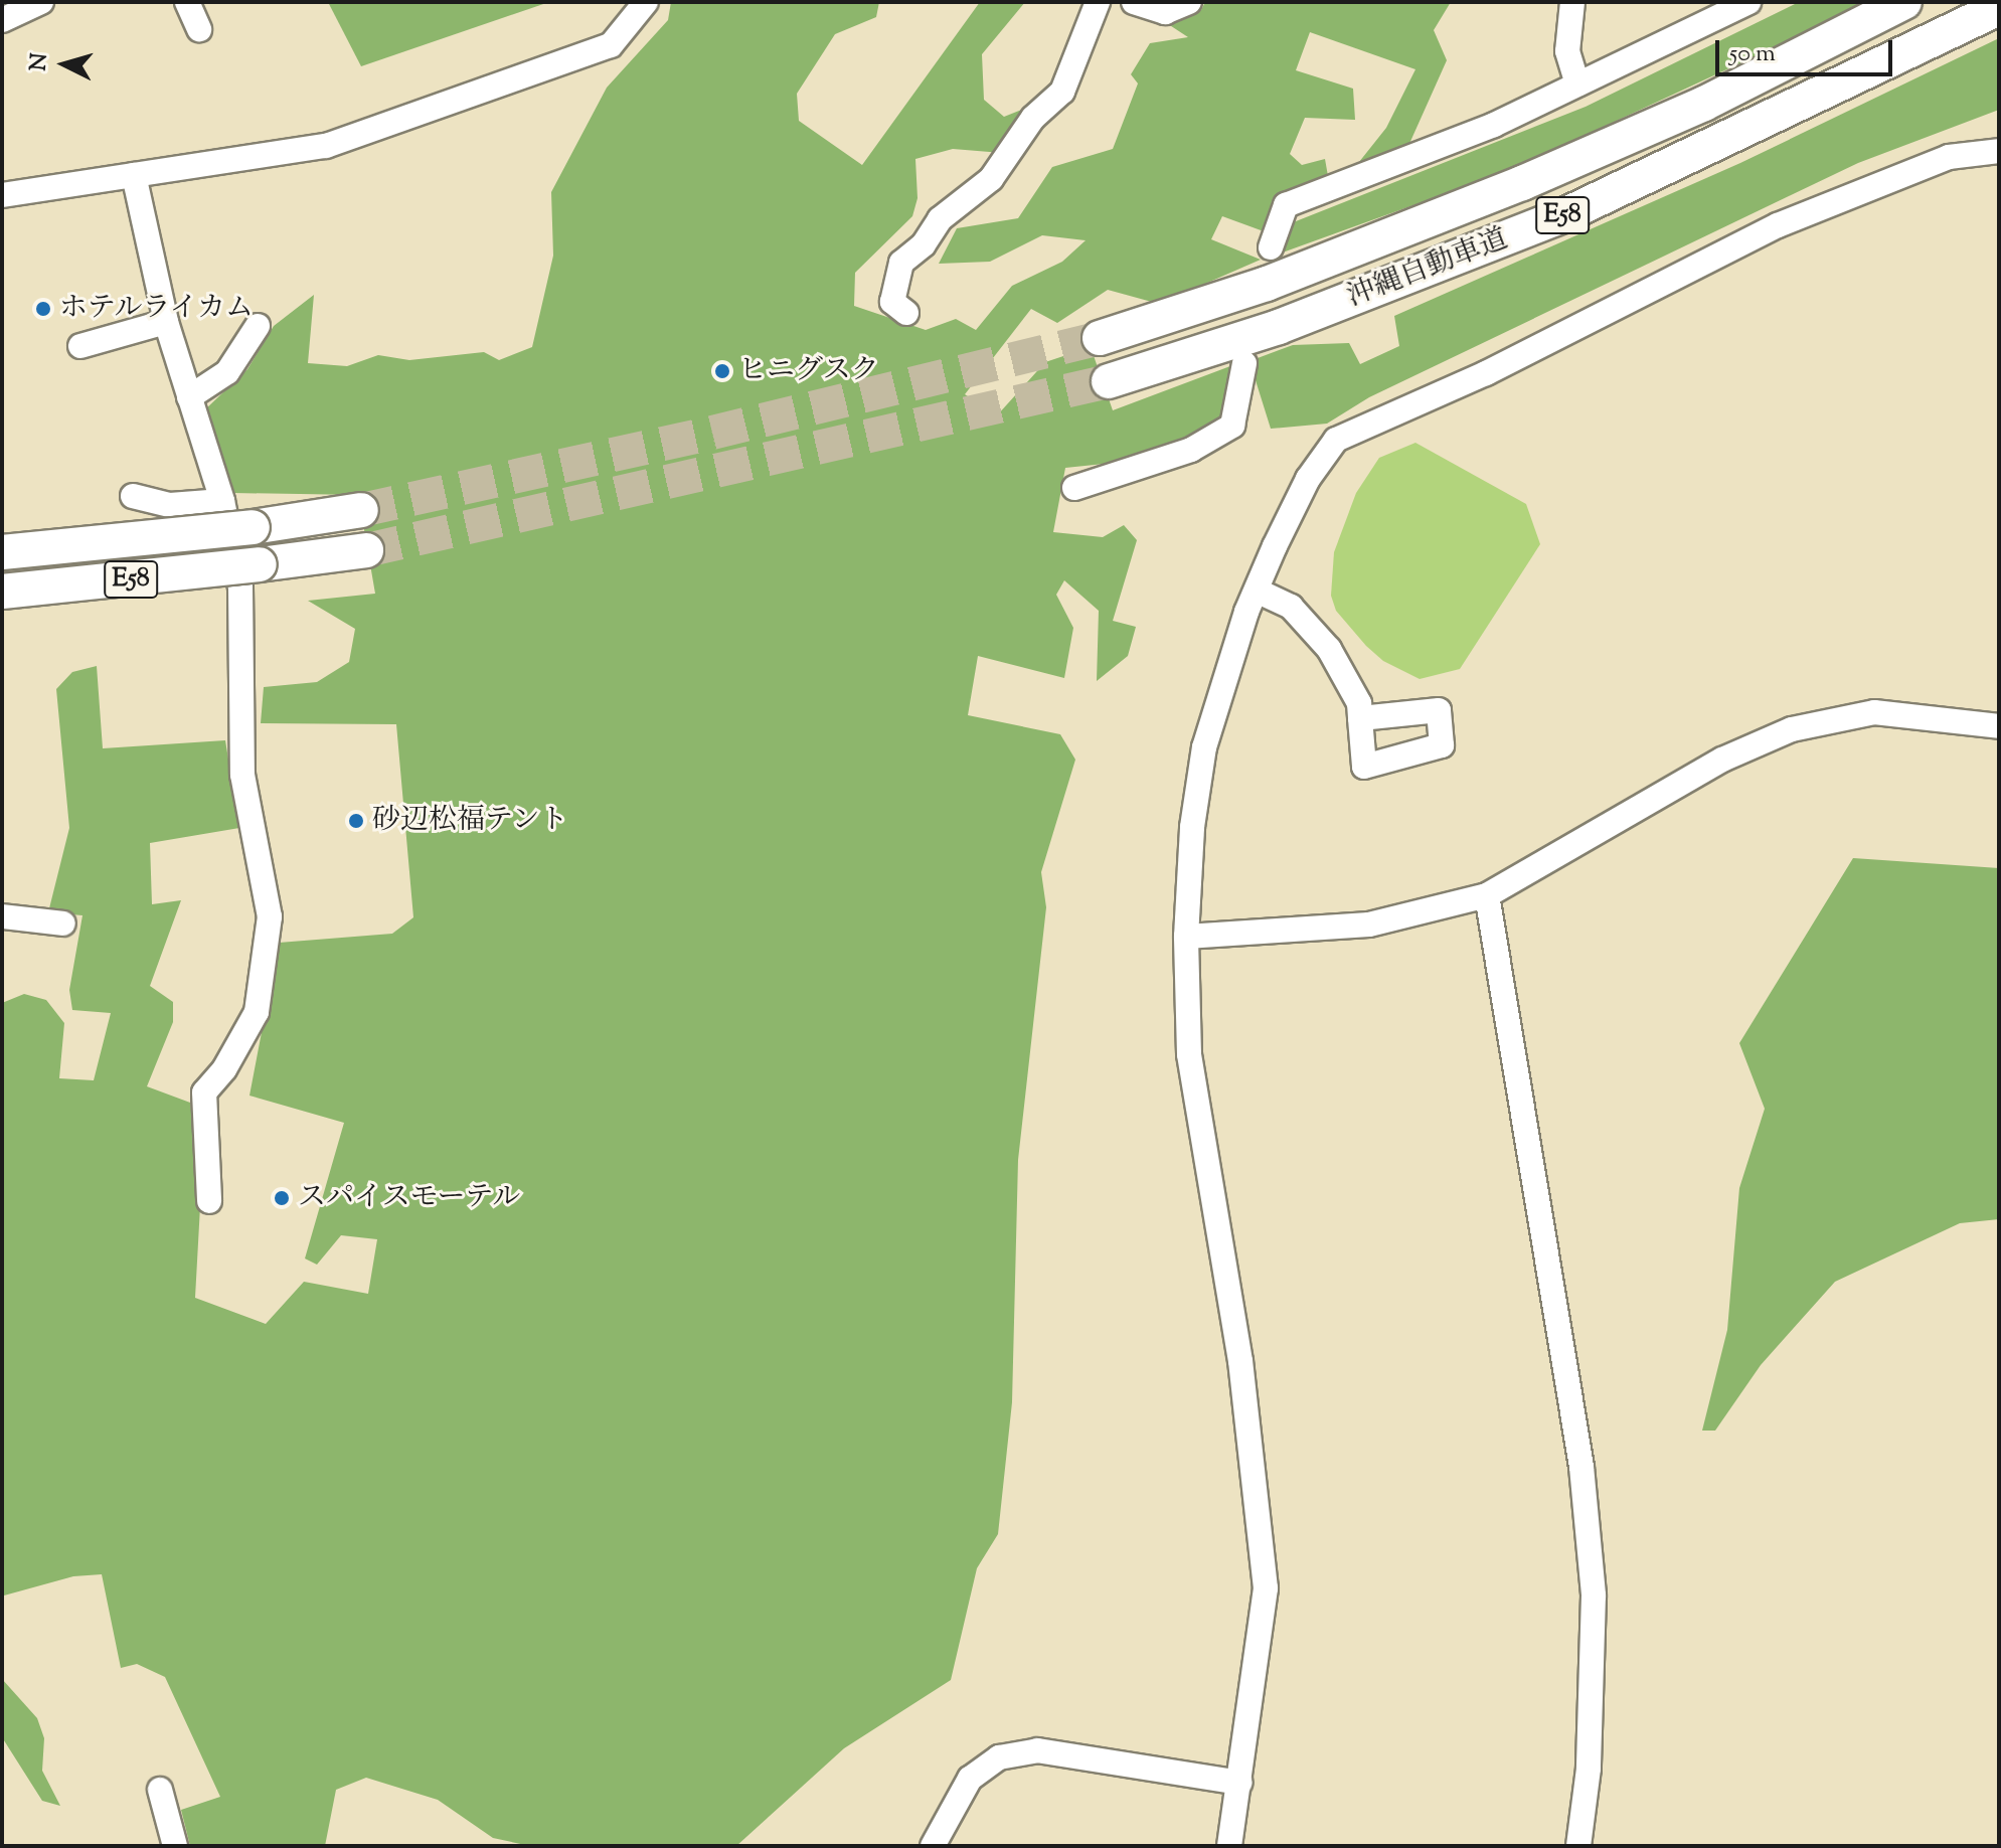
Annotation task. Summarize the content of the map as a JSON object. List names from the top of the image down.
{
  "streets": {
    "highway": ["E58", "沖縄自動車道"]
  },
  "places": [
    "ホテルライカム",
    "ヒニグスク",
    "砂辺松福テント",
    "スパイスモーテル"
  ],
  "scale_bar": "50 m",
  "north": "left"
}
